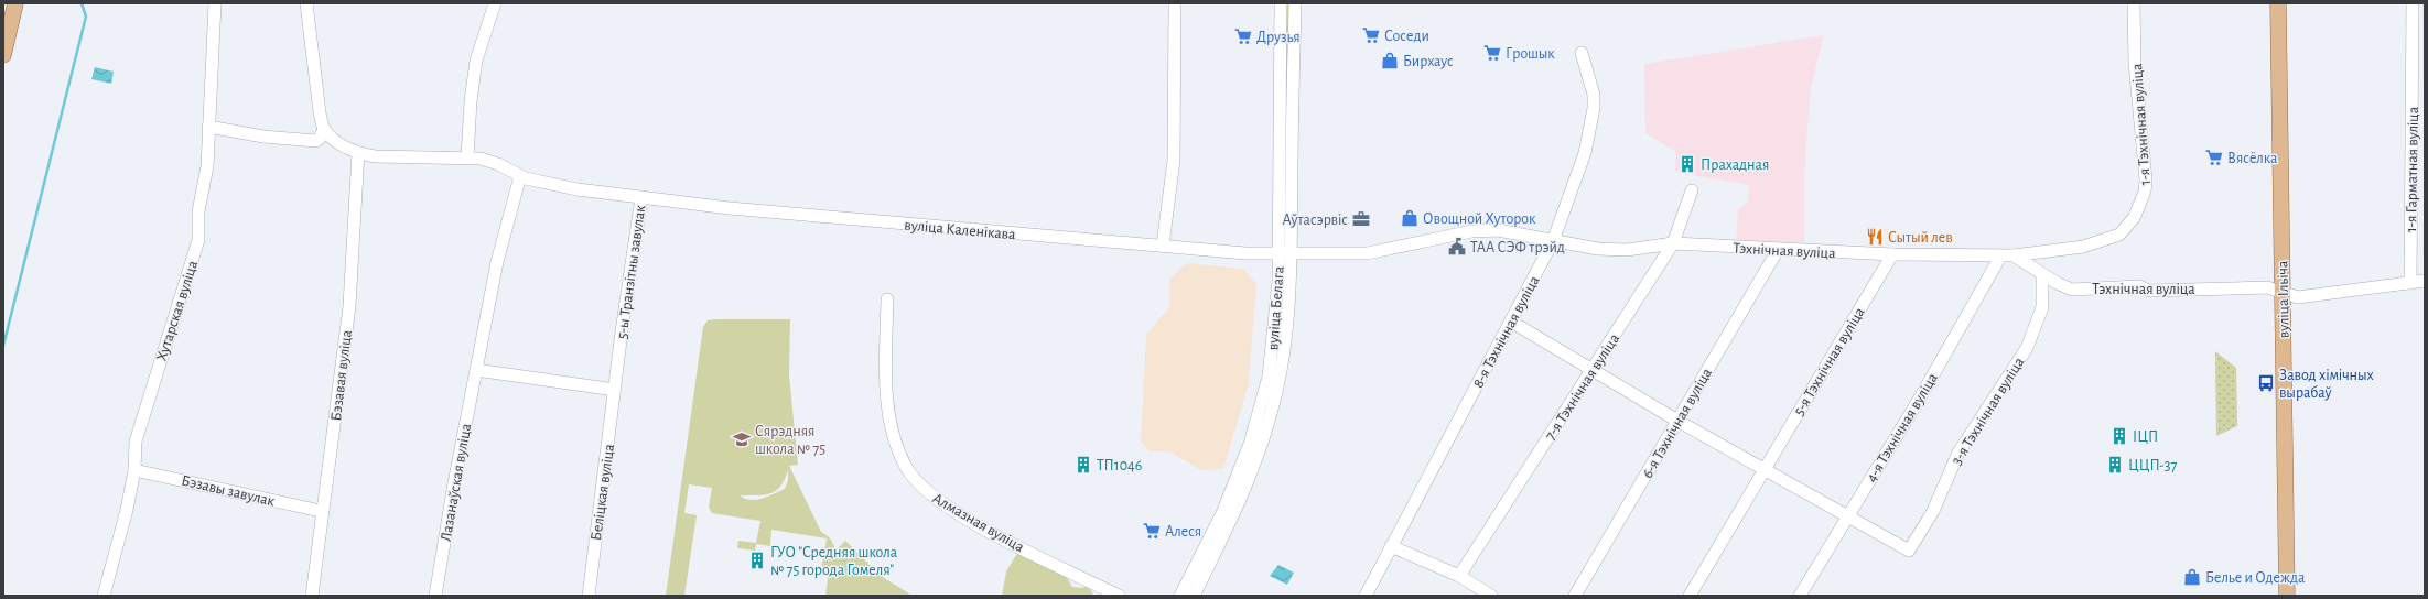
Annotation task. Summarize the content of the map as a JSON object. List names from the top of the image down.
{
  "streets": {
    "main road": ["вуліца Ільіча"],
    "street": [
      "1-я Тэхнічная вуліца",
      "1-я Гарматная вуліца",
      "вуліца Каленікава",
      "Тэхнічная вуліца",
      "5-ы Транзітны завулак",
      "вуліца Белага",
      "Хутарская вуліца",
      "8-я Тэхнічная вуліца",
      "5-я Тэхнічная вуліца",
      "Бэзавая вуліца",
      "7-я Тэхнічная вуліца",
      "3-я Тэхнічная вуліца",
      "6-я Тэхнічная вуліца",
      "4-я Тэхнічная вуліца",
      "Лазанаўская вуліца",
      "Бэзавы завулак",
      "Беліцкая вуліца",
      "Алмазная вуліца"
    ]
  },
  "crossings": [
    ["1-я Тэхнічная вуліца", "Тэхнічная вуліца"],
    ["1-я Гарматная вуліца", "Тэхнічная вуліца"],
    ["вуліца Каленікава", "Тэхнічная вуліца"],
    ["вуліца Каленікава", "5-ы Транзітны завулак"],
    ["вуліца Каленікава", "вуліца Белага"],
    ["Тэхнічная вуліца", "вуліца Ільіча"],
    ["Тэхнічная вуліца", "вуліца Белага"],
    ["Тэхнічная вуліца", "8-я Тэхнічная вуліца"],
    ["Тэхнічная вуліца", "5-я Тэхнічная вуліца"],
    ["Тэхнічная вуліца", "7-я Тэхнічная вуліца"],
    ["Тэхнічная вуліца", "3-я Тэхнічная вуліца"],
    ["Тэхнічная вуліца", "6-я Тэхнічная вуліца"],
    ["Тэхнічная вуліца", "4-я Тэхнічная вуліца"],
    ["5-ы Транзітны завулак", "Бэзавая вуліца"],
    ["5-ы Транзітны завулак", "Беліцкая вуліца"],
    ["Хутарская вуліца", "Бэзавы завулак"],
    ["Бэзавая вуліца", "Бэзавы завулак"],
    ["3-я Тэхнічная вуліца", "4-я Тэхнічная вуліца"]
  ],
  "places": {
    "supermarket": [
      "Соседи",
      "Друзья",
      "Грошык",
      "Вясёлка",
      "Алеся"
    ],
    "shop": ["Бирхаус", "Овощной Хуторок", "Белье и Одежда"],
    "building": [
      "Прахадная",
      "ІЦП",
      "ТП1046",
      "ЦЦП-37",
      "ГУО \"Средняя школа № 75 города Гомеля\""
    ],
    "office": ["Аўтасэрвіс"],
    "restaurant": ["Сытый лев"],
    "public building": ["ТАА СЭФ трэйд"],
    "bus stop": ["Завод хімічных вырабаў"],
    "school or university": ["Сярэдняя школа № 75"]
  }
}
